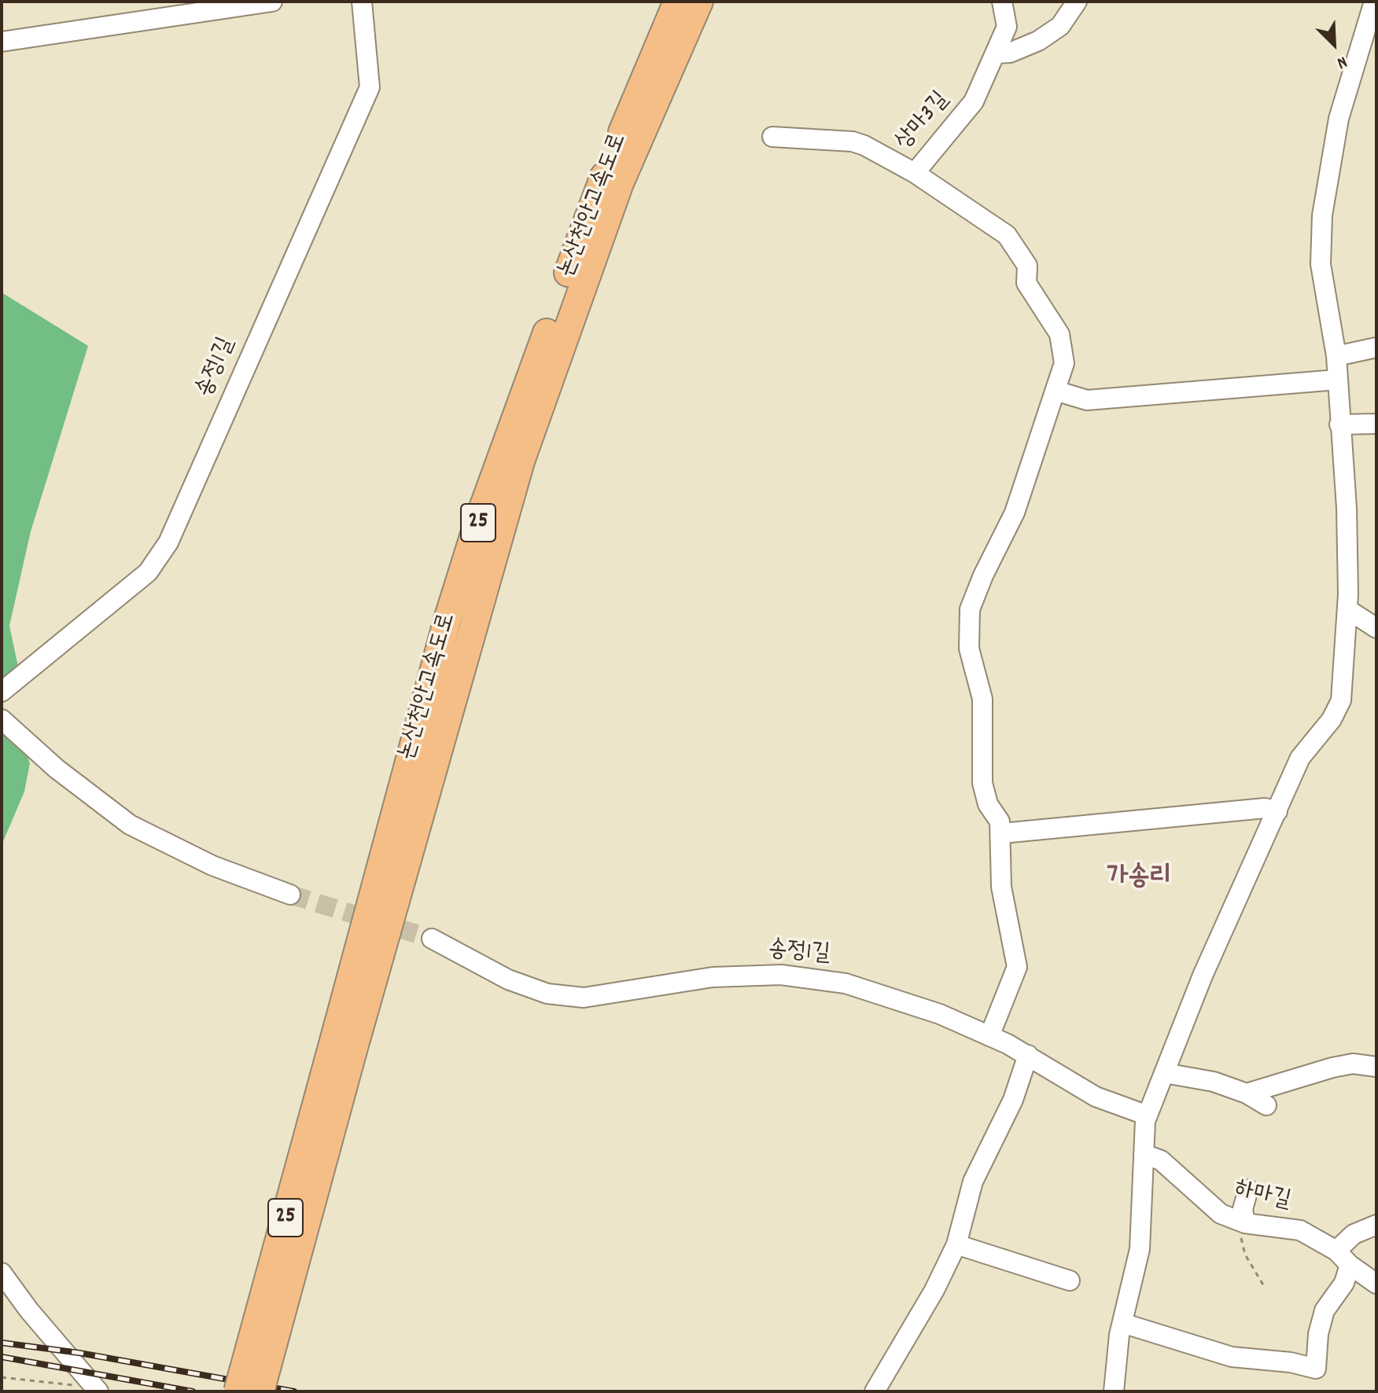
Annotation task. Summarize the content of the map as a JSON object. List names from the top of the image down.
{
  "streets": {
    "highway": ["논산천안고속도로", "25"],
    "street": ["상마3길", "송정1길", "하마길"]
  },
  "districts": ["가송리"],
  "north": "bottom right"
}
